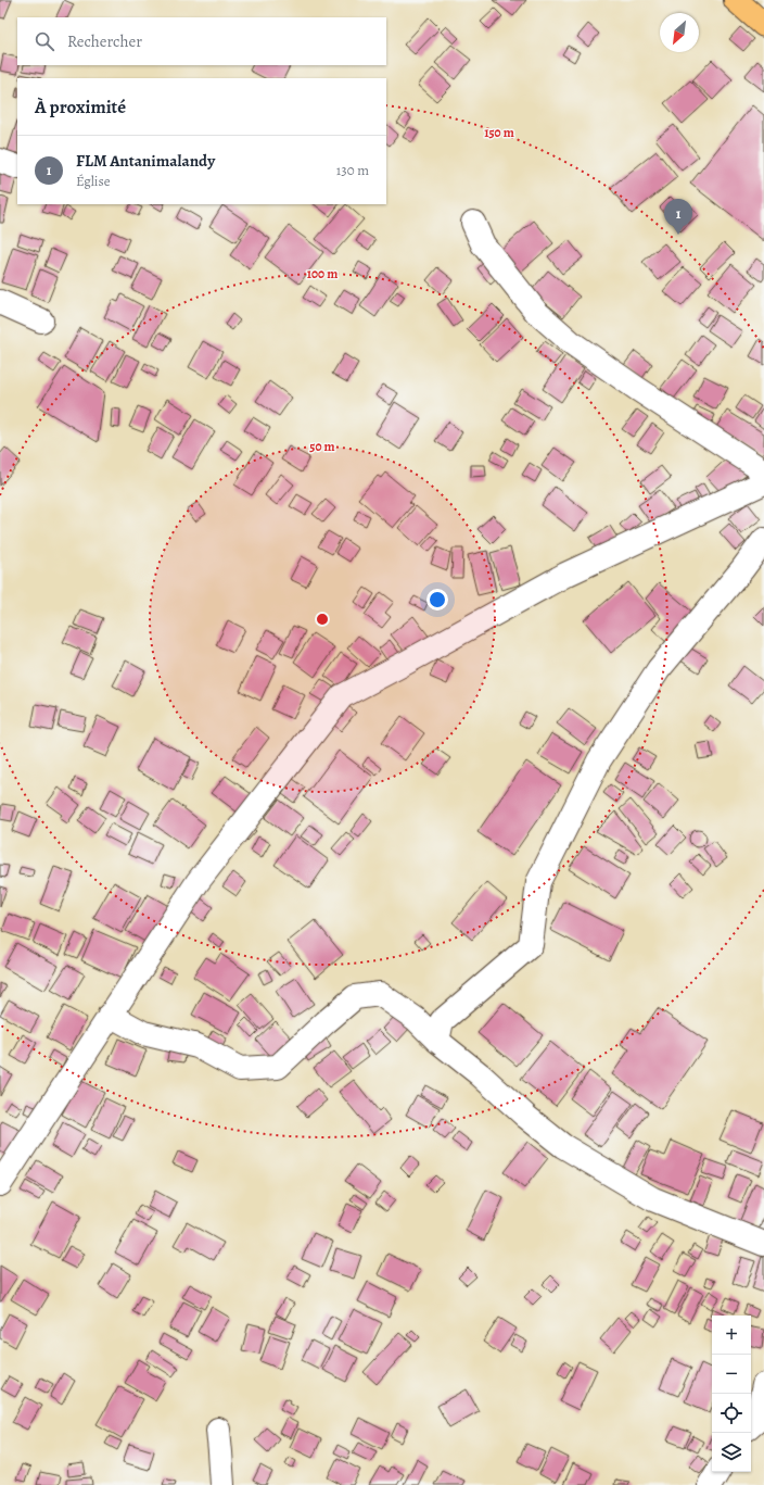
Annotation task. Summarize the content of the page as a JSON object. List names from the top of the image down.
{
  "north": "bottom left",
  "page": {
    "search": "Rechercher",
    "heading": "À proximité",
    "list": [
      {
        "mark": "1",
        "name": "FLM Antanimalandy",
        "note": "Église",
        "value": "130 m"
      }
    ],
    "pins": "1",
    "map_buttons": ["+", "−"]
  },
  "rings": ["150 m", "100 m", "50 m"]
}
